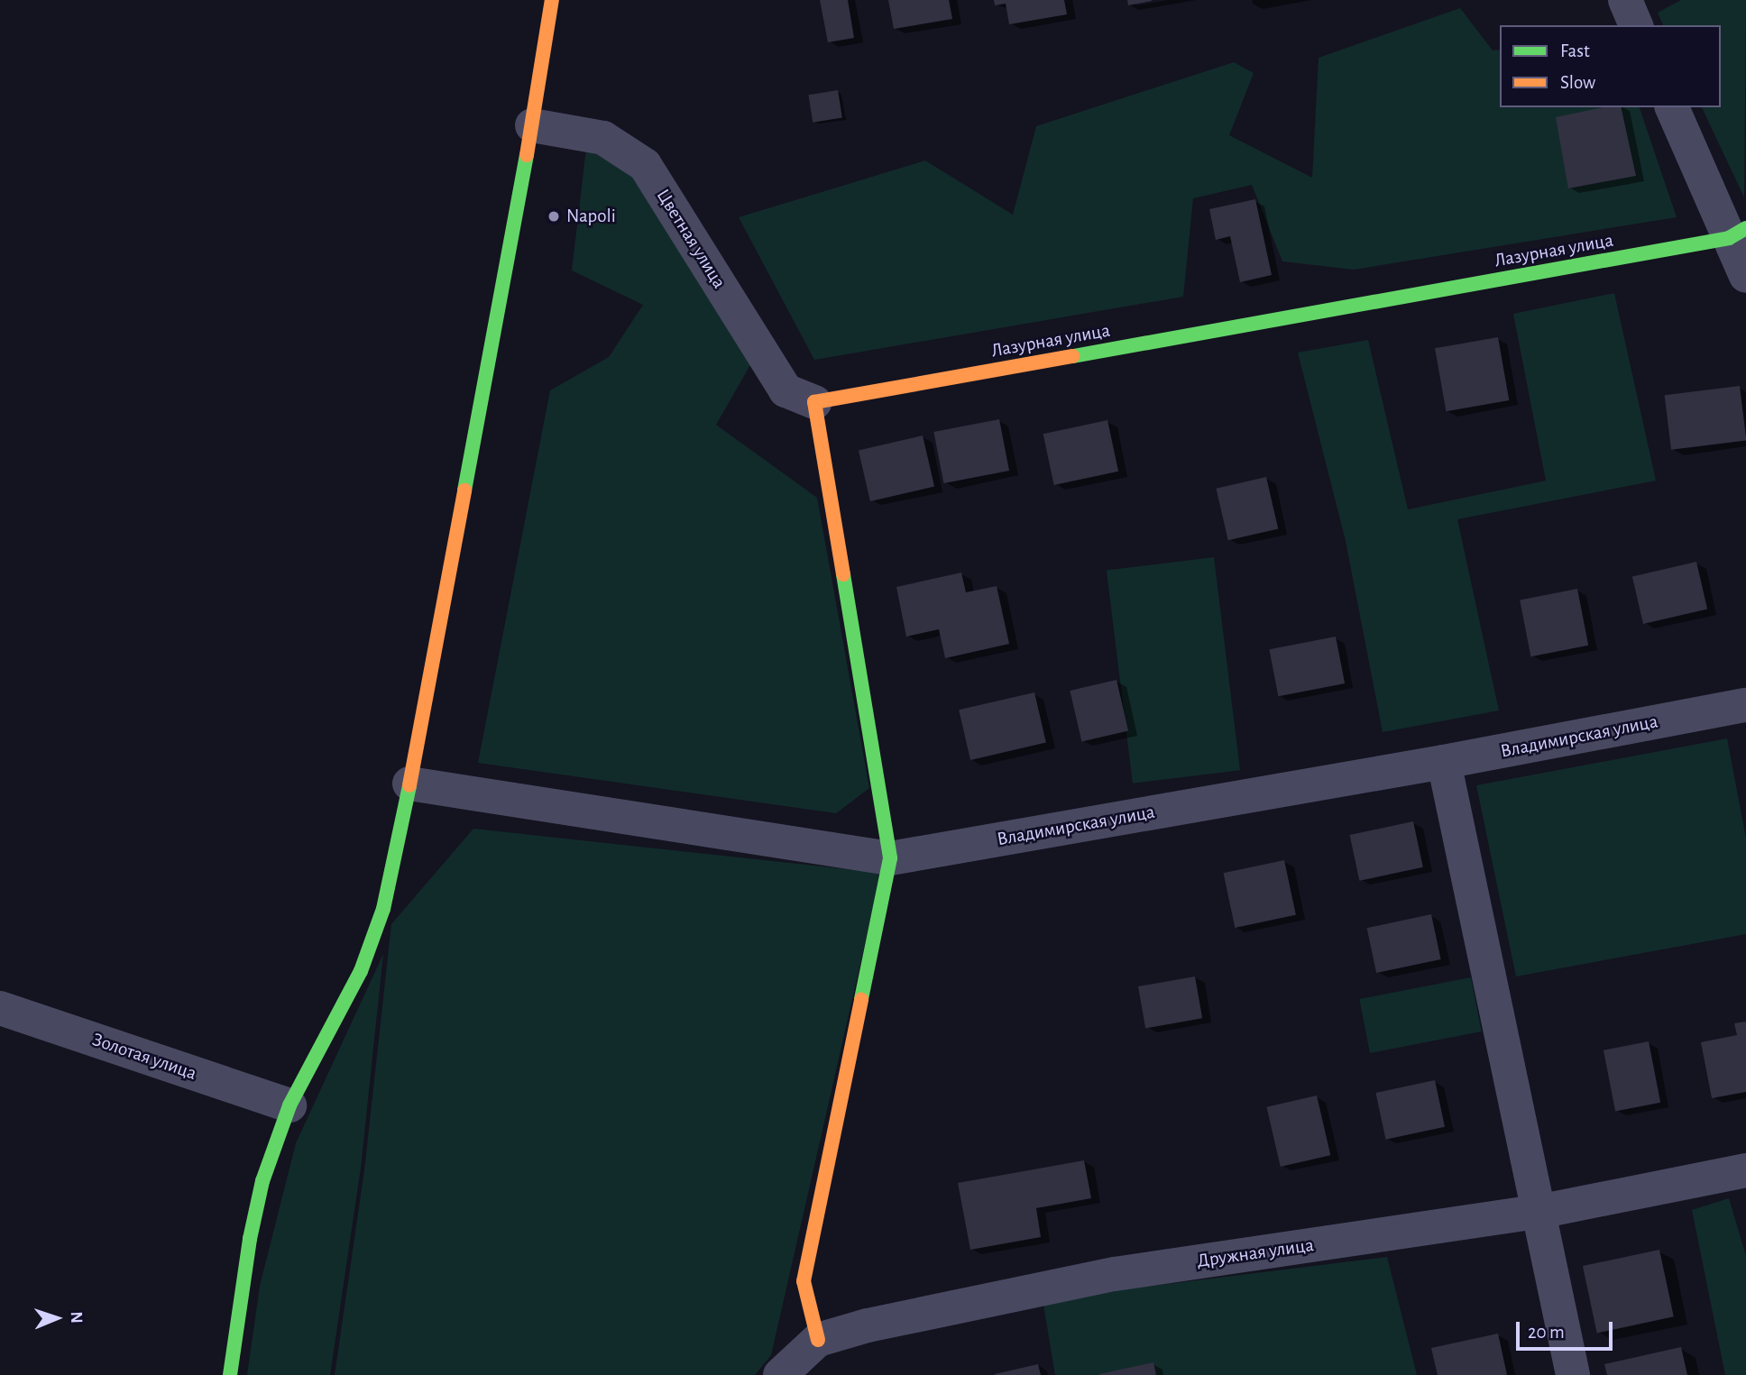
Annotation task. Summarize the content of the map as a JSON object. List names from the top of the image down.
{
  "streets": {
    "street": [
      "Цветная улица",
      "Лазурная улица",
      "Владимирская улица",
      "Золотая улица",
      "Дружная улица"
    ]
  },
  "crossings": [
    ["Цветная улица", "Лазурная улица"]
  ],
  "places": ["Napoli"],
  "legend": ["Fast", "Slow"],
  "scale_bar": "20 m",
  "north": "right"
}
